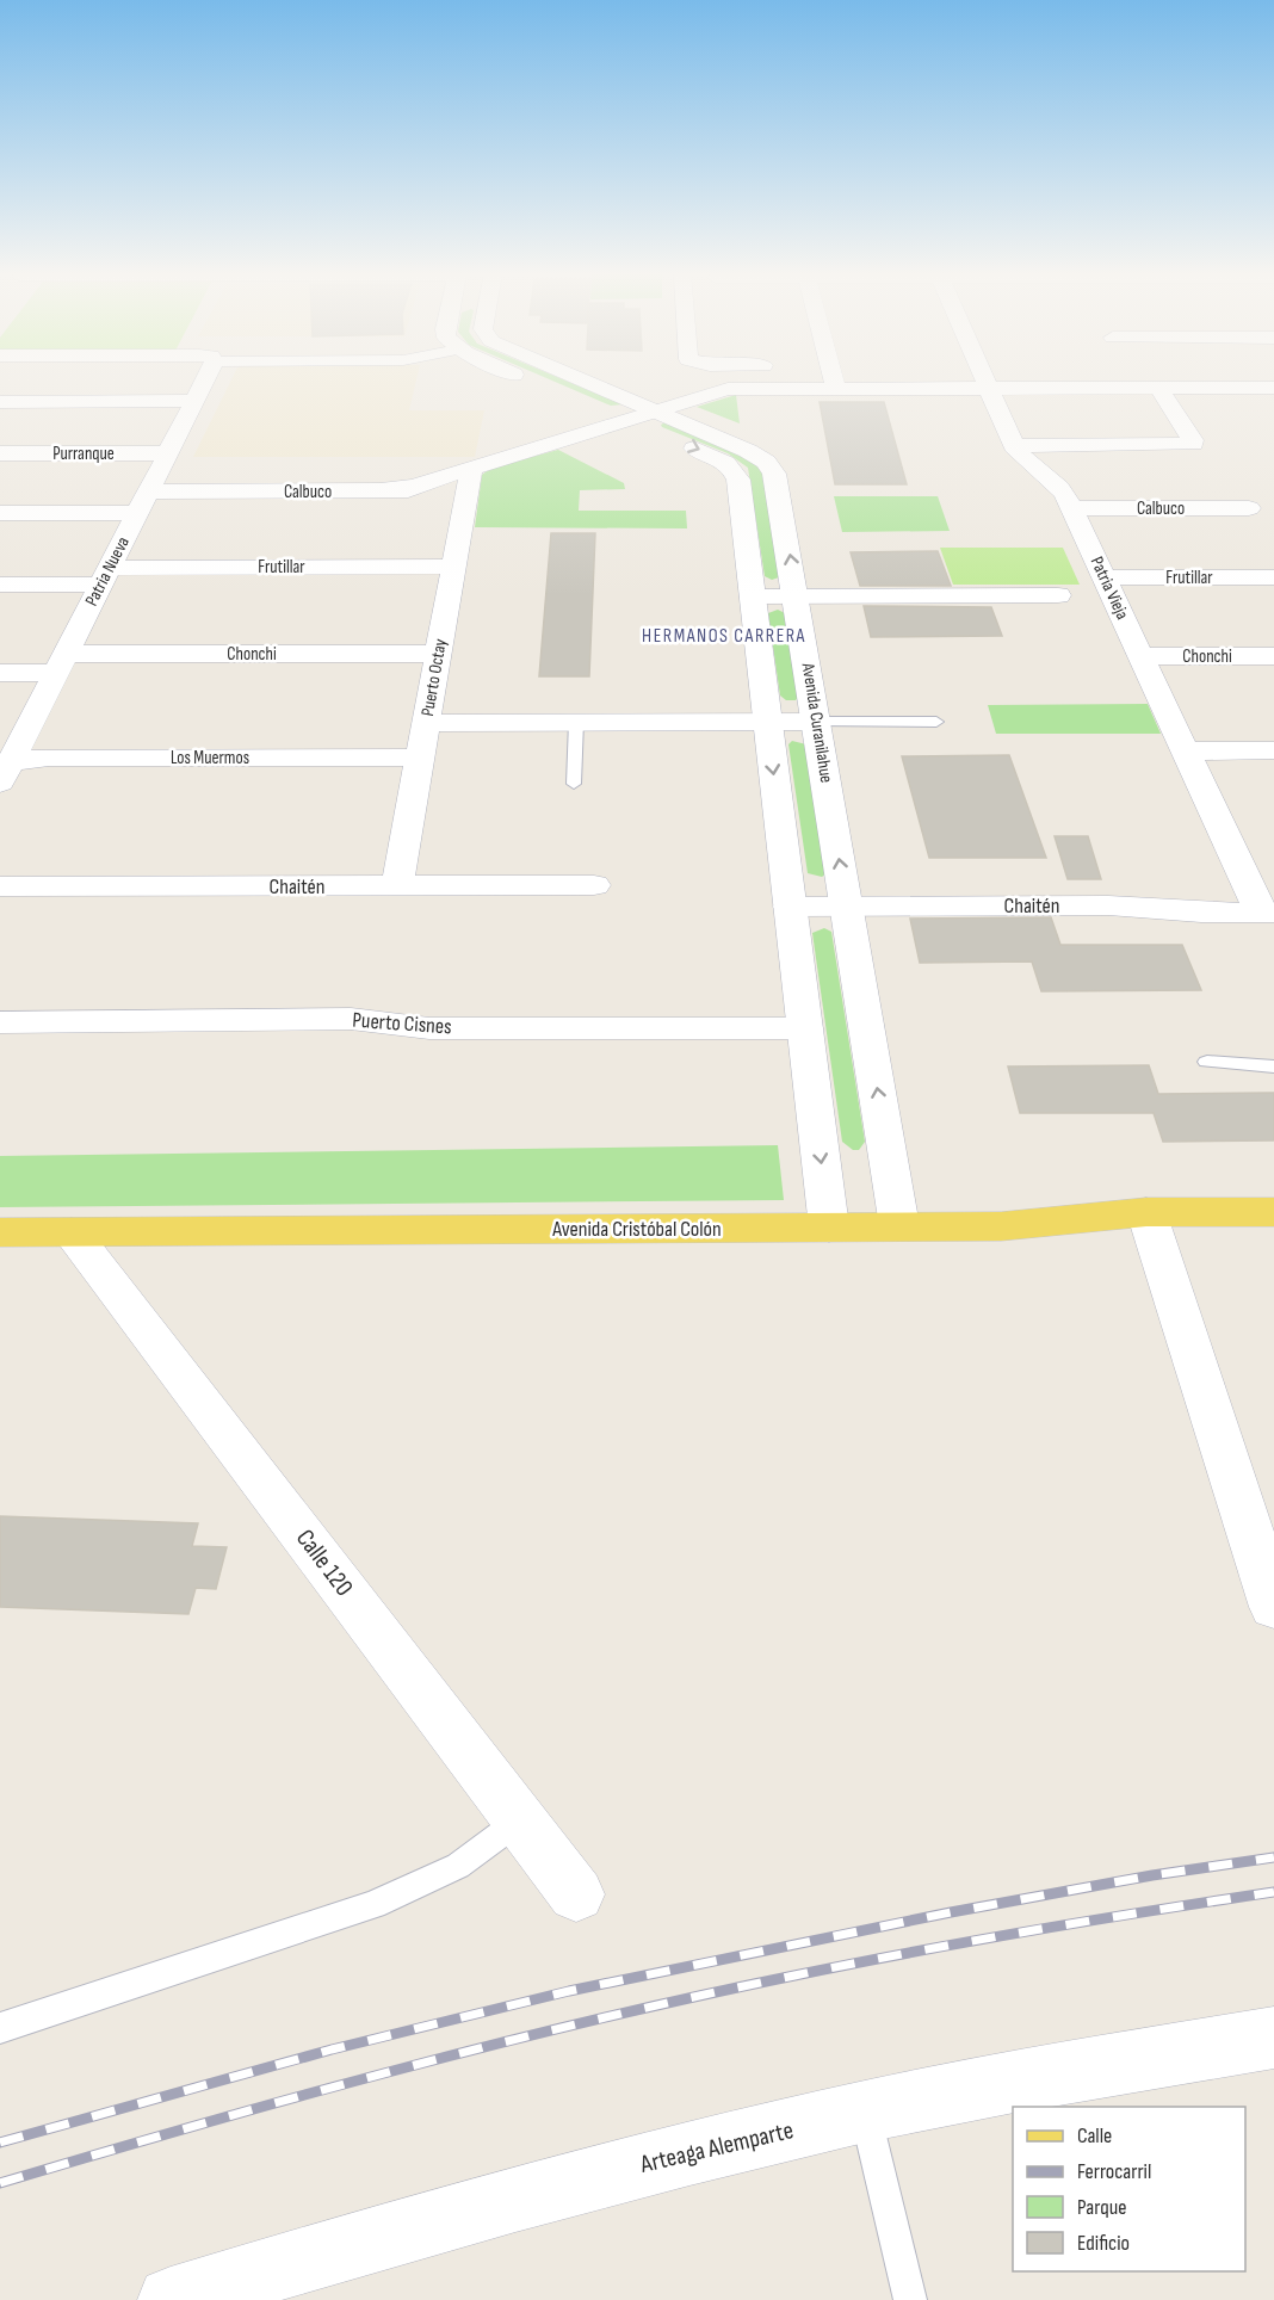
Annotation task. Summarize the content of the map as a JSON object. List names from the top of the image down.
{
  "streets": {
    "main road": ["Avenida Cristóbal Colón"],
    "street": [
      "Purranque",
      "Calbuco",
      "Frutillar",
      "Patria Nueva",
      "Patria Vieja",
      "Chonchi",
      "Puerto Octay",
      "Avenida Curanilahue",
      "Los Muermos",
      "Chaitén",
      "Puerto Cisnes",
      "Calle 120",
      "Arteaga Alemparte"
    ]
  },
  "crossings": [
    ["Purranque", "Patria Nueva"],
    ["Calbuco", "Patria Nueva"],
    ["Calbuco", "Patria Vieja"],
    ["Calbuco", "Puerto Octay"],
    ["Frutillar", "Patria Nueva"],
    ["Frutillar", "Patria Vieja"],
    ["Frutillar", "Puerto Octay"],
    ["Patria Nueva", "Chonchi"],
    ["Patria Nueva", "Los Muermos"],
    ["Patria Vieja", "Chonchi"],
    ["Patria Vieja", "Chaitén"],
    ["Chonchi", "Puerto Octay"],
    ["Puerto Octay", "Los Muermos"],
    ["Puerto Octay", "Chaitén"],
    ["Avenida Curanilahue", "Chaitén"],
    ["Avenida Curanilahue", "Avenida Cristóbal Colón"],
    ["Avenida Cristóbal Colón", "Calle 120"]
  ],
  "districts": ["HERMANOS CARRERA"],
  "legend": [
    "Calle",
    "Ferrocarril",
    "Parque",
    "Edificio"
  ]
}
